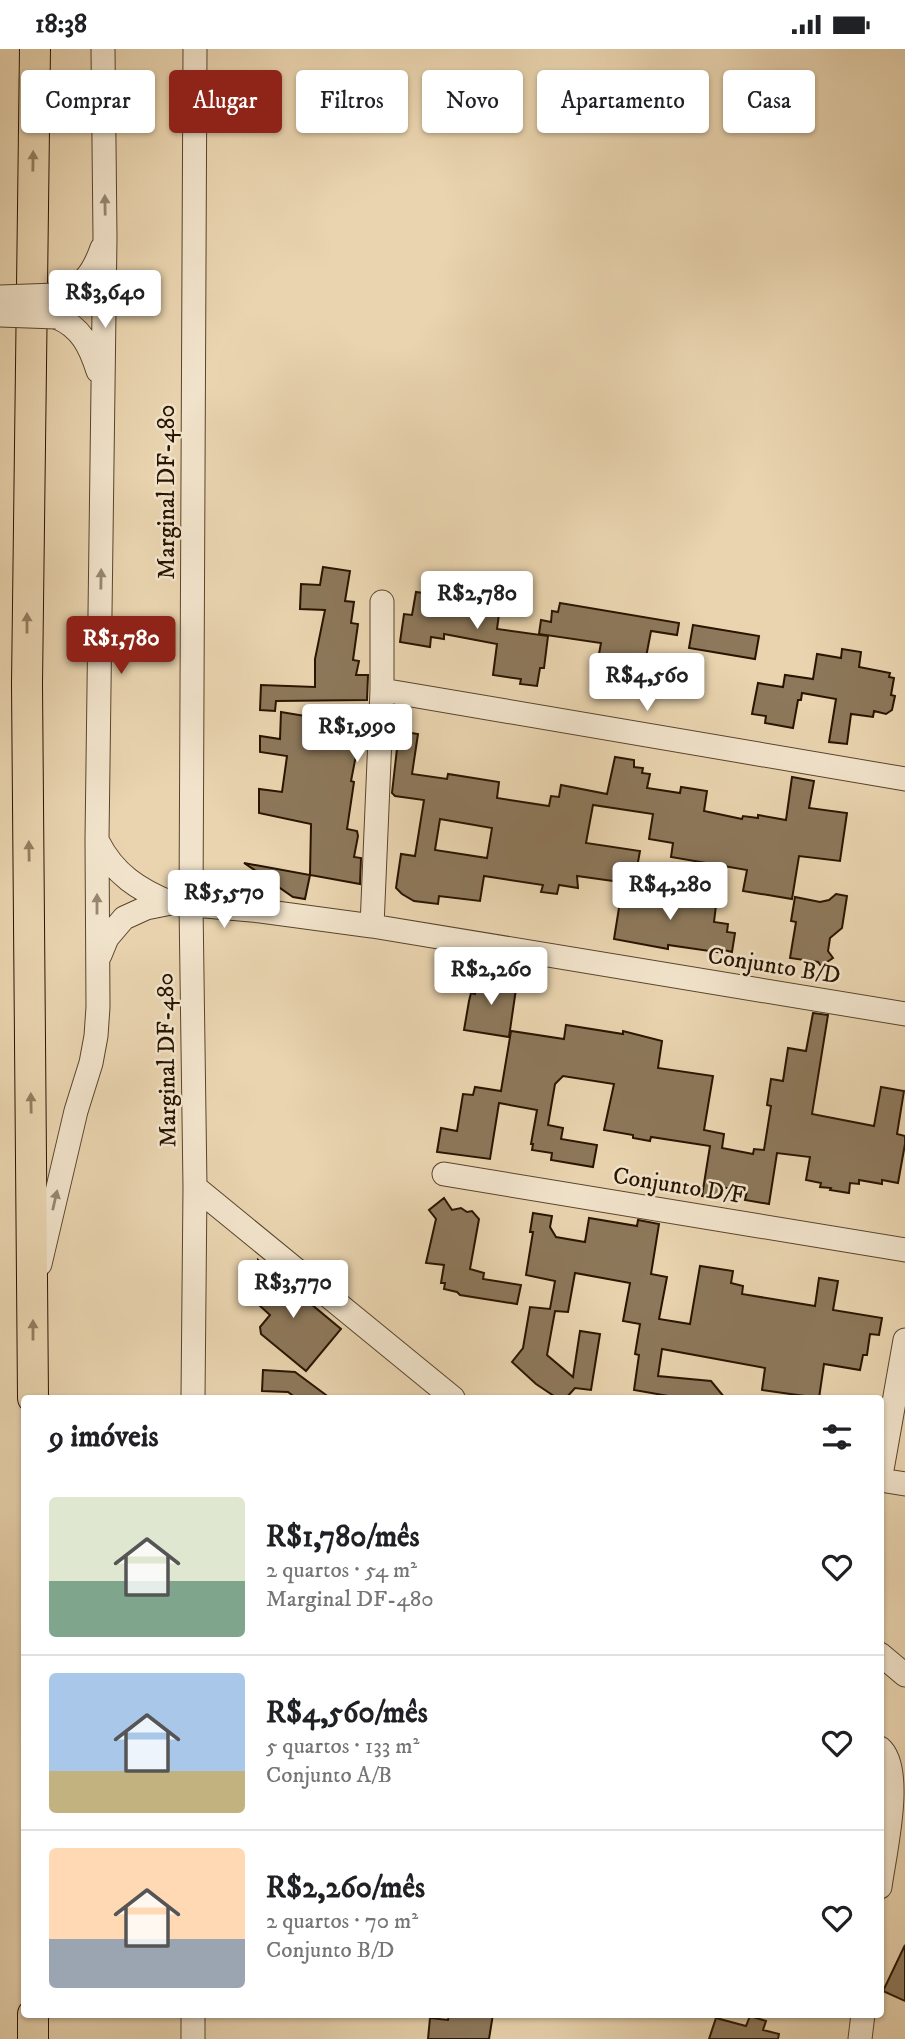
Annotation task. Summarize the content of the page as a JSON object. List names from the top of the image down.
{
  "streets": {
    "street": ["Marginal DF-480", "Conjunto B/D", "Conjunto D/F"]
  },
  "crossings": [
    ["Marginal DF-480", "Conjunto B/D"]
  ],
  "page": {
    "status": "18:38",
    "chip": [
      "Comprar",
      "Alugar",
      "Filtros",
      "Novo",
      "Apartamento",
      "Casa"
    ],
    "price": [
      "R$3,640",
      "R$2,780",
      "R$1,780",
      "R$4,560",
      "R$1,990",
      "R$4,280",
      "R$5,570",
      "R$2,260",
      "R$3,770"
    ],
    "heading": "9 imóveis",
    "list": [
      {
        "name": "R$1,780/mês",
        "note": "2 quartos · 54 m² · Marginal DF-480"
      },
      {
        "name": "R$4,560/mês",
        "note": "5 quartos · 133 m² · Conjunto A/B"
      },
      {
        "name": "R$2,260/mês",
        "note": "2 quartos · 70 m² · Conjunto B/D"
      }
    ]
  }
}
